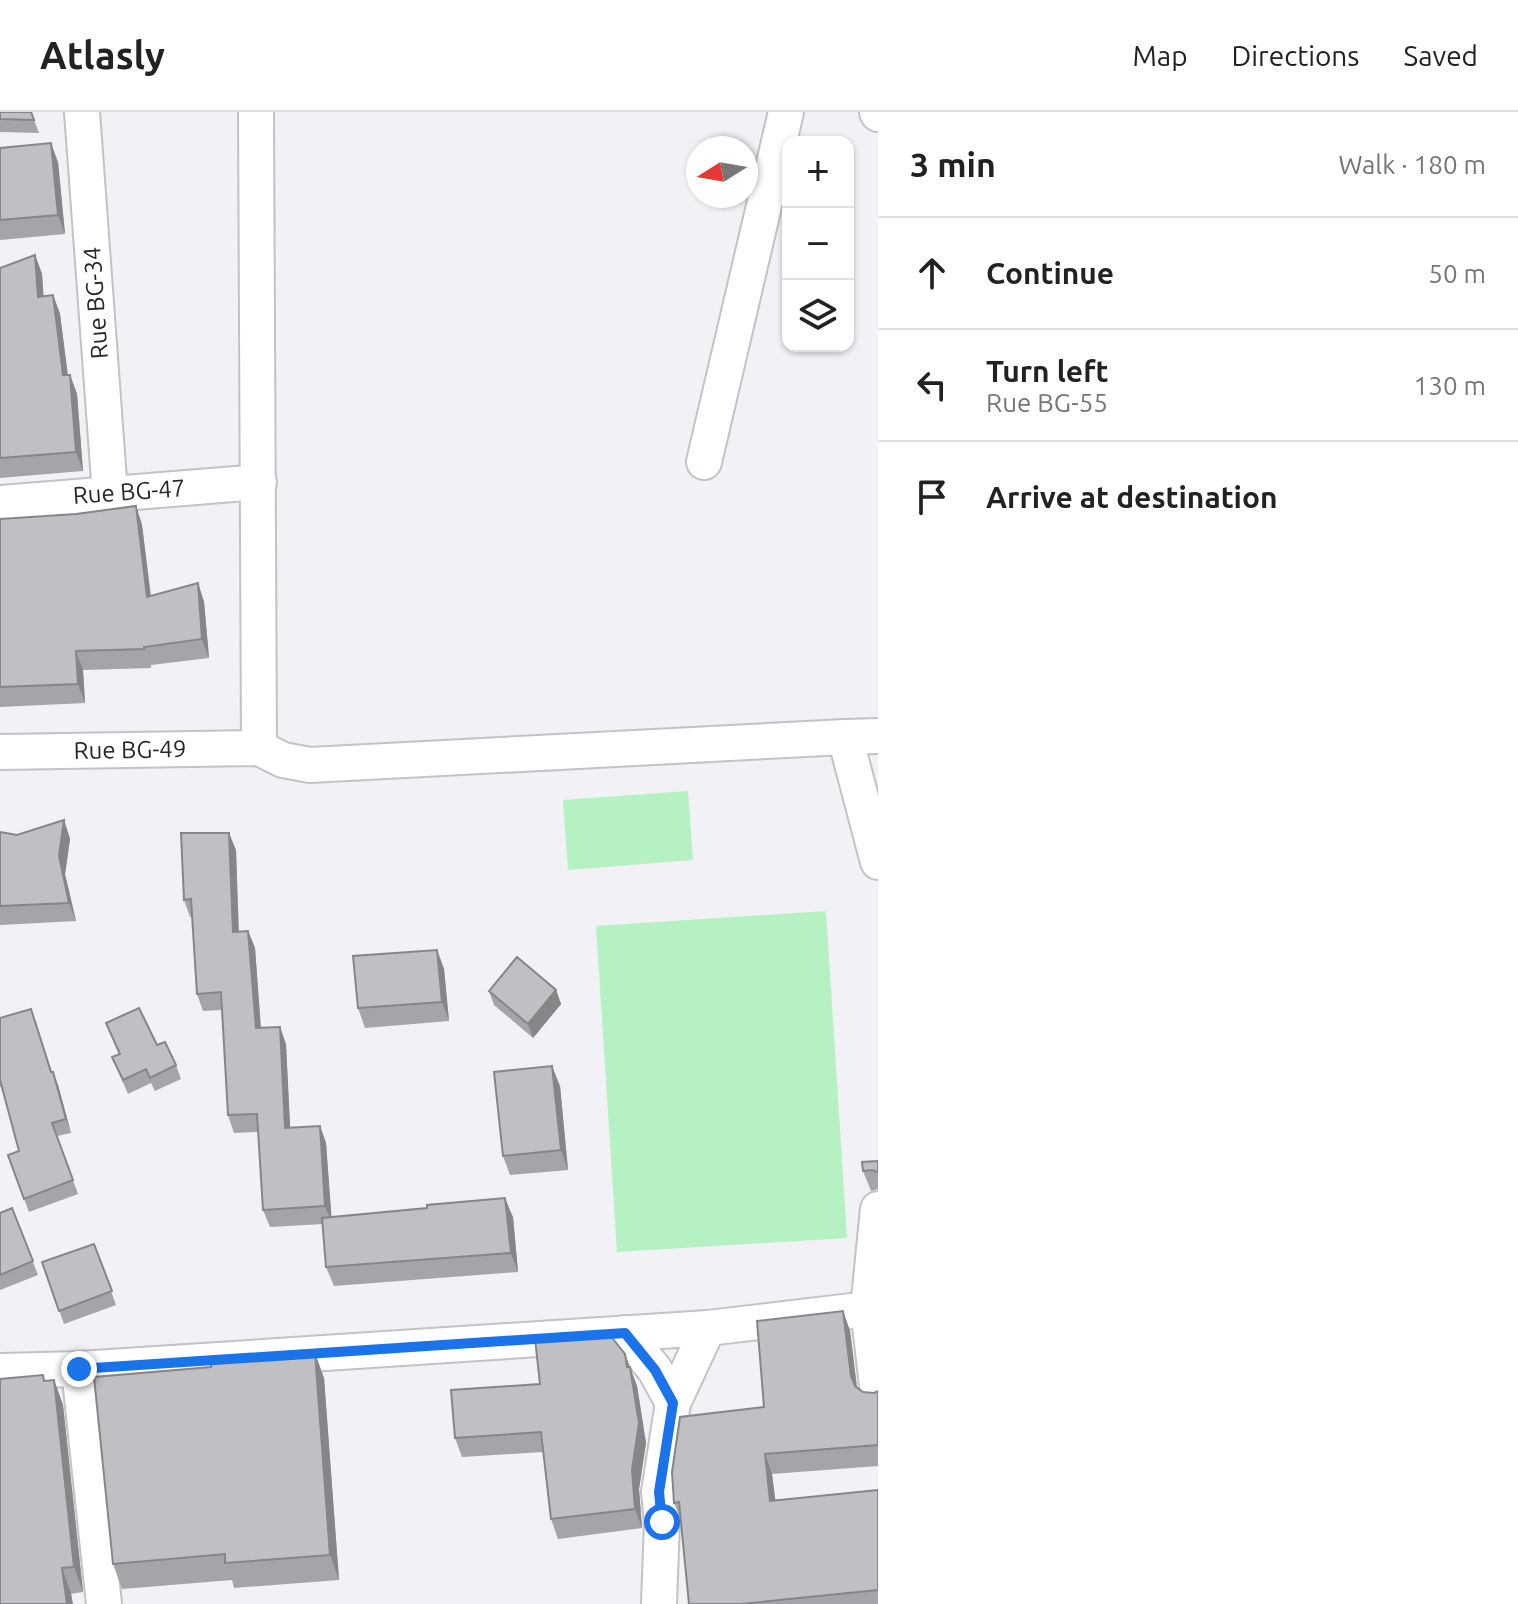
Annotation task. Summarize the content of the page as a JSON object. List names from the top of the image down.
{
  "streets": {
    "street": ["Rue BG-34", "Rue BG-47", "Rue BG-49"]
  },
  "crossings": [
    ["Rue BG-34", "Rue BG-47"]
  ],
  "north": "left",
  "page": {
    "header": "Atlasly",
    "nav": ["Map", "Directions", "Saved"],
    "heading": ["3 min", "Walk · 180 m"],
    "map_buttons": ["+", "−"],
    "list": [
      ["Continue", "50 m"],
      ["Turn left", "Rue BG-55", "130 m"],
      "Arrive at destination"
    ]
  }
}
